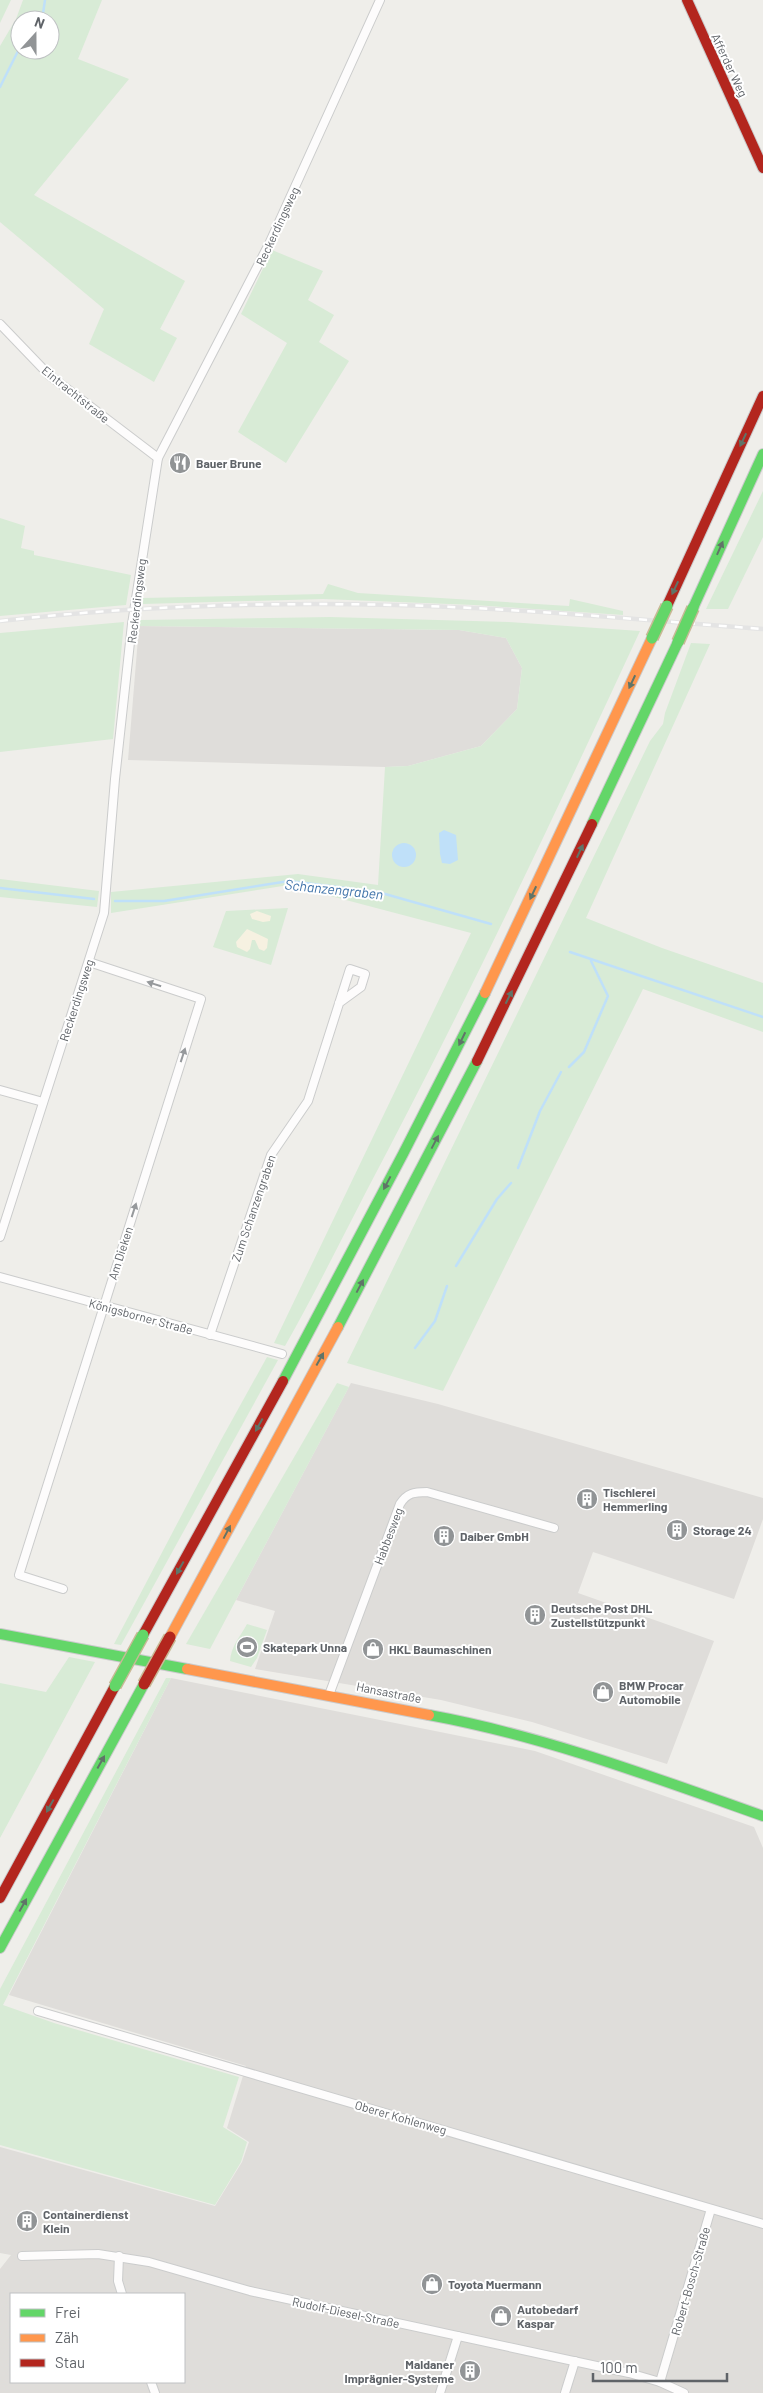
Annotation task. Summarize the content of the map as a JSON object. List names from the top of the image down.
{
  "streets": {
    "main road": ["Afferder Weg", "Hansastraße"],
    "street": [
      "Reckerdingsweg",
      "Eintrachtstraße",
      "Zum Schanzengraben",
      "Am Dieken",
      "Königsborner Straße",
      "Habbesweg",
      "Oberer Kohlenweg",
      "Robert-Bosch-Straße",
      "Rudolf-Diesel-Straße"
    ]
  },
  "crossings": [
    ["Reckerdingsweg", "Eintrachtstraße"],
    ["Reckerdingsweg", "Am Dieken"],
    ["Zum Schanzengraben", "Königsborner Straße"],
    ["Am Dieken", "Königsborner Straße"],
    ["Habbesweg", "Hansastraße"],
    ["Oberer Kohlenweg", "Robert-Bosch-Straße"],
    ["Robert-Bosch-Straße", "Rudolf-Diesel-Straße"]
  ],
  "water": ["Schanzengraben"],
  "places": {
    "restaurant": ["Bauer Brune"],
    "building": [
      "Tischlerei Hemmerling",
      "Storage 24",
      "Daiber GmbH",
      "Deutsche Post DHL Zustellstützpunkt",
      "Containerdienst Klein",
      "Maldaner Imprägnier-Systeme"
    ],
    "sports": ["Skatepark Unna"],
    "shop": [
      "HKL Baumaschinen",
      "BMW Procar Automobile",
      "Toyota Muermann",
      "Autobedarf Kaspar"
    ]
  },
  "legend": ["Frei", "Zäh", "Stau"],
  "scale_bar": "100 m",
  "north": "top"
}
